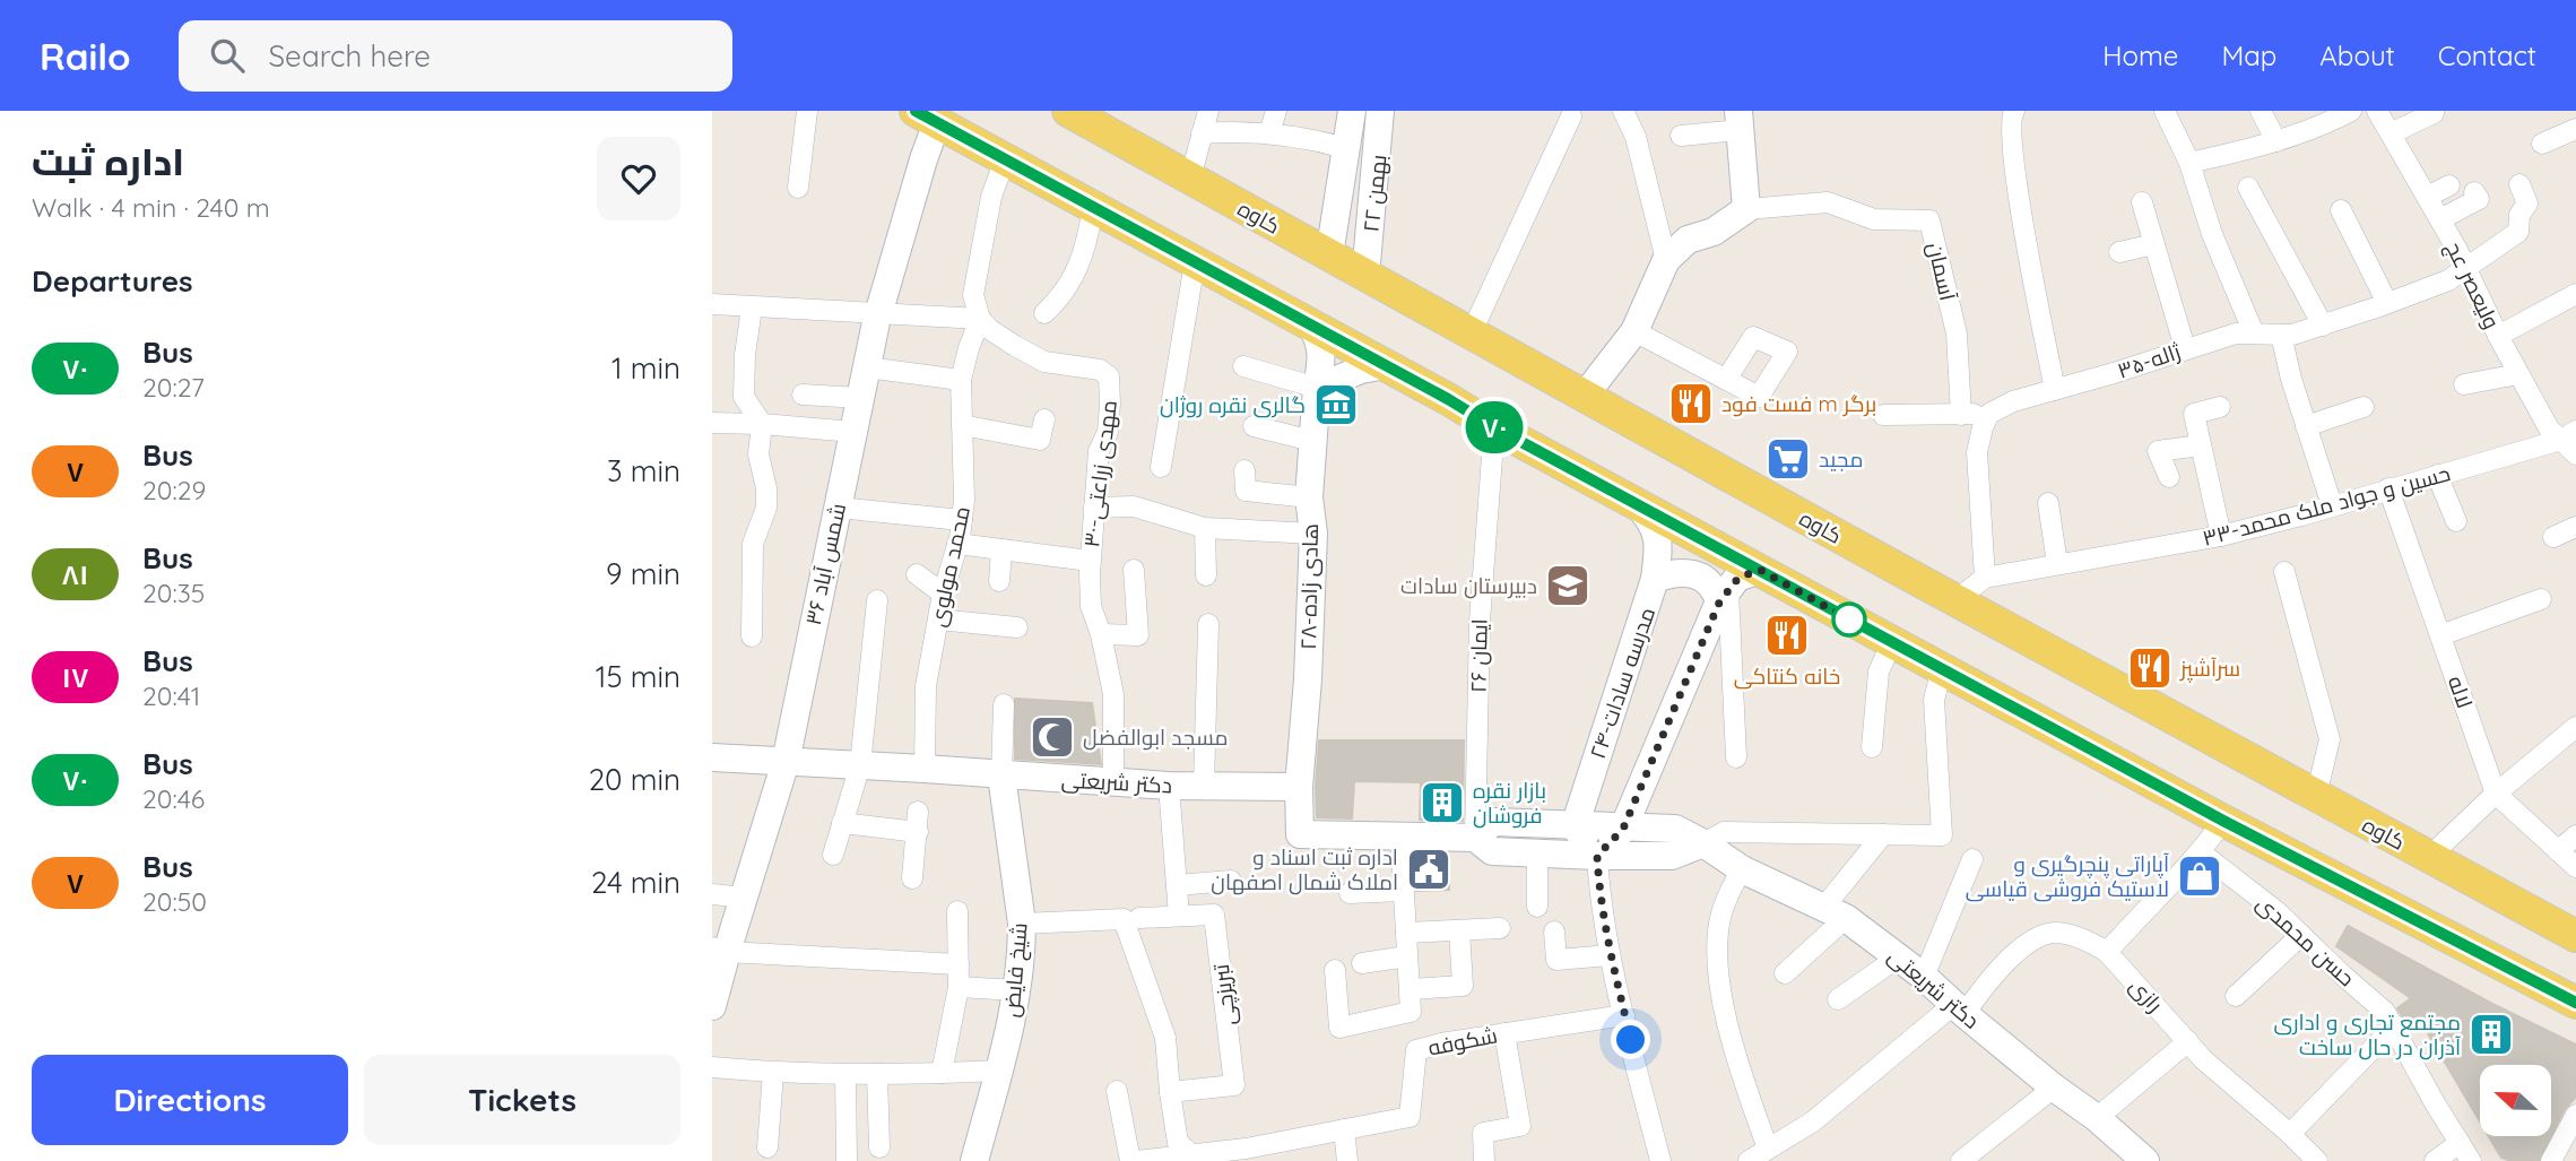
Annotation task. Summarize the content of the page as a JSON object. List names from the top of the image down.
{
  "streets": {
    "main road": ["کاوه"],
    "street": [
      "۲۲ بهمن",
      "آسمان",
      "ولیعصر عج",
      "۳۵-ژاله",
      "۳۰-مهدی زراعتی",
      "۳۳-حسین و جواد ملک محمد",
      "شمس آباد ۳۶",
      "محمد مولوی",
      "۲۸-هادی زاده",
      "۲۶ ایمان",
      "۲۴-مدرسه سادات",
      "لاله",
      "دکتر شریعتی",
      "حسن محمدی",
      "شیخ فایض",
      "تبریزچی",
      "رازی",
      "شکوفه"
    ]
  },
  "crossings": [
    ["۲۲ بهمن", "کاوه"],
    ["کاوه", "۳۳-حسین و جواد ملک محمد"],
    ["ولیعصر عج", "۳۵-ژاله"],
    ["ولیعصر عج", "۳۳-حسین و جواد ملک محمد"],
    ["۳۰-مهدی زراعتی", "محمد مولوی"],
    ["۳۰-مهدی زراعتی", "دکتر شریعتی"],
    ["۳۳-حسین و جواد ملک محمد", "لاله"],
    ["شمس آباد ۳۶", "دکتر شریعتی"],
    ["محمد مولوی", "دکتر شریعتی"],
    ["۲۸-هادی زاده", "دکتر شریعتی"],
    ["۲۶ ایمان", "دکتر شریعتی"],
    ["۲۴-مدرسه سادات", "دکتر شریعتی"],
    ["دکتر شریعتی", "شیخ فایض"],
    ["دکتر شریعتی", "رازی"],
    ["شیخ فایض", "تبریزچی"]
  ],
  "places": {
    "restaurant": ["فست فود m برگر", "خانه کنتاکی", "سرآشپز"],
    "museum": ["گالری نقره روژان"],
    "supermarket": ["مجید"],
    "school or university": ["دبیرستان سادات"],
    "mosque": ["مسجد ابوالفضل"],
    "building": ["بازار نقره فروشان", "مجتمع تجاری و اداری آذران در حال ساخت"],
    "public building": ["اداره ثبت اسناد و املاک شمال اصفهان"],
    "shop": ["آپاراتی پنچرگیری و لاستیک فروشی قیاسی"]
  },
  "lines": ["bus line ۷۰"],
  "north": "left",
  "page": {
    "header": "Railo",
    "search": "Search here",
    "nav": [
      "Home",
      "Map",
      "About",
      "Contact"
    ],
    "heading": [
      ["اداره ثبت", "Walk · 4 min · 240 m"],
      "Departures"
    ],
    "on_map": "۷۰",
    "list": [
      {
        "mark": "۷۰",
        "name": "Bus",
        "note": "20:27",
        "value": "1 min"
      },
      {
        "mark": "۷",
        "name": "Bus",
        "note": "20:29",
        "value": "3 min"
      },
      {
        "mark": "۸۱",
        "name": "Bus",
        "note": "20:35",
        "value": "9 min"
      },
      {
        "mark": "۱۷",
        "name": "Bus",
        "note": "20:41",
        "value": "15 min"
      },
      {
        "mark": "۷۰",
        "name": "Bus",
        "note": "20:46",
        "value": "20 min"
      },
      {
        "mark": "۷",
        "name": "Bus",
        "note": "20:50",
        "value": "24 min"
      }
    ],
    "buttons": ["Directions", "Tickets"]
  }
}
